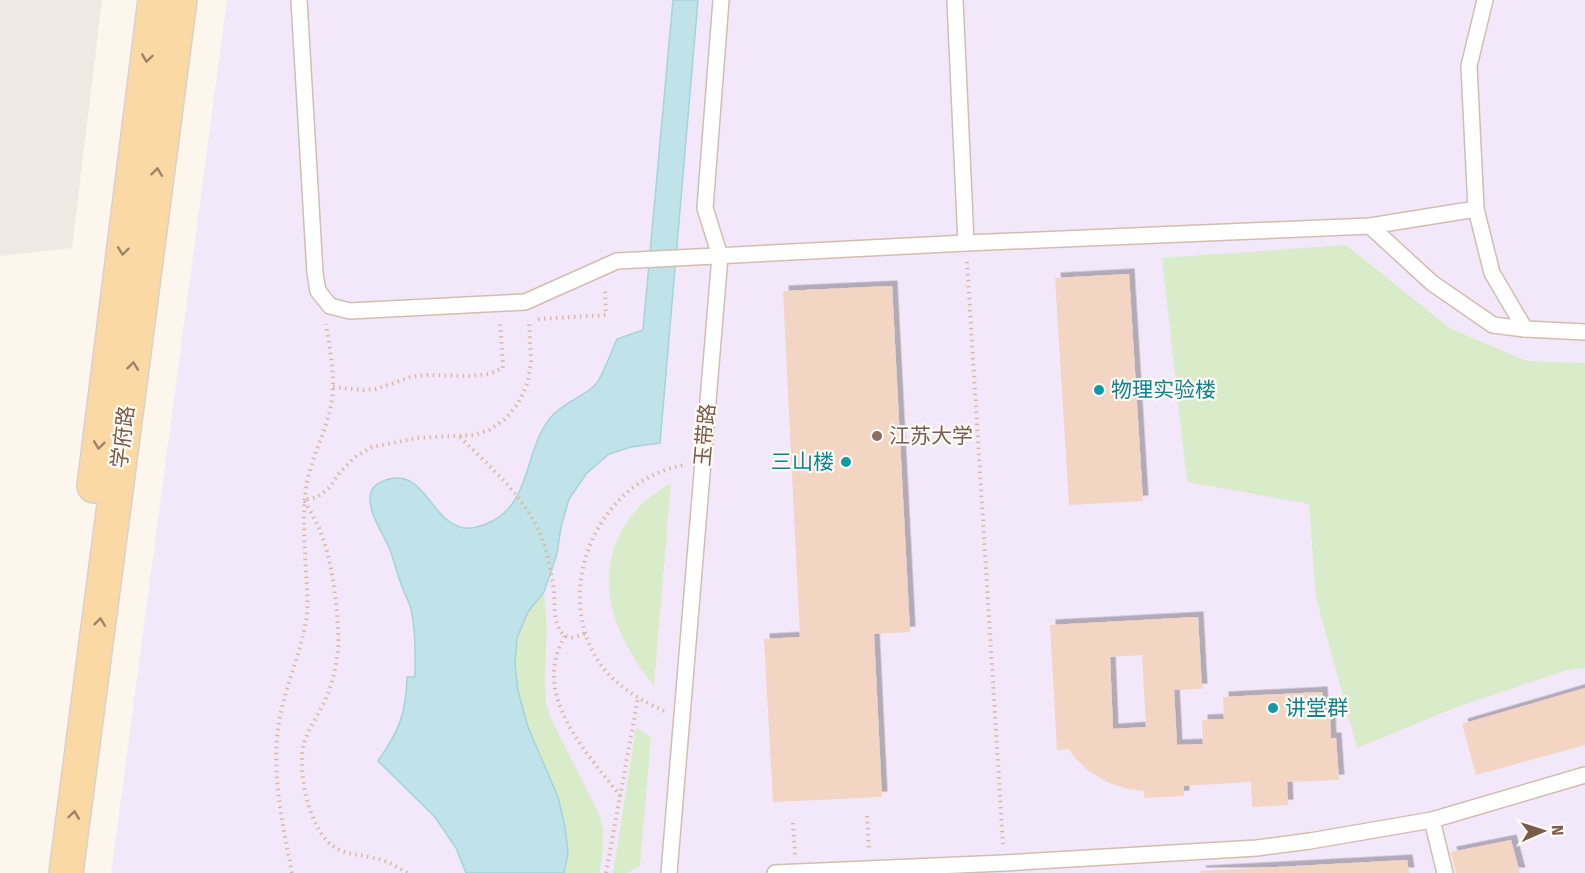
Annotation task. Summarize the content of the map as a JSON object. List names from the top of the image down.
{
  "streets": {
    "main road": ["学府路"],
    "lane": ["玉带路"]
  },
  "places": [
    "物理实验楼",
    "江苏大学",
    "三山楼",
    "讲堂群"
  ],
  "north": "right"
}
